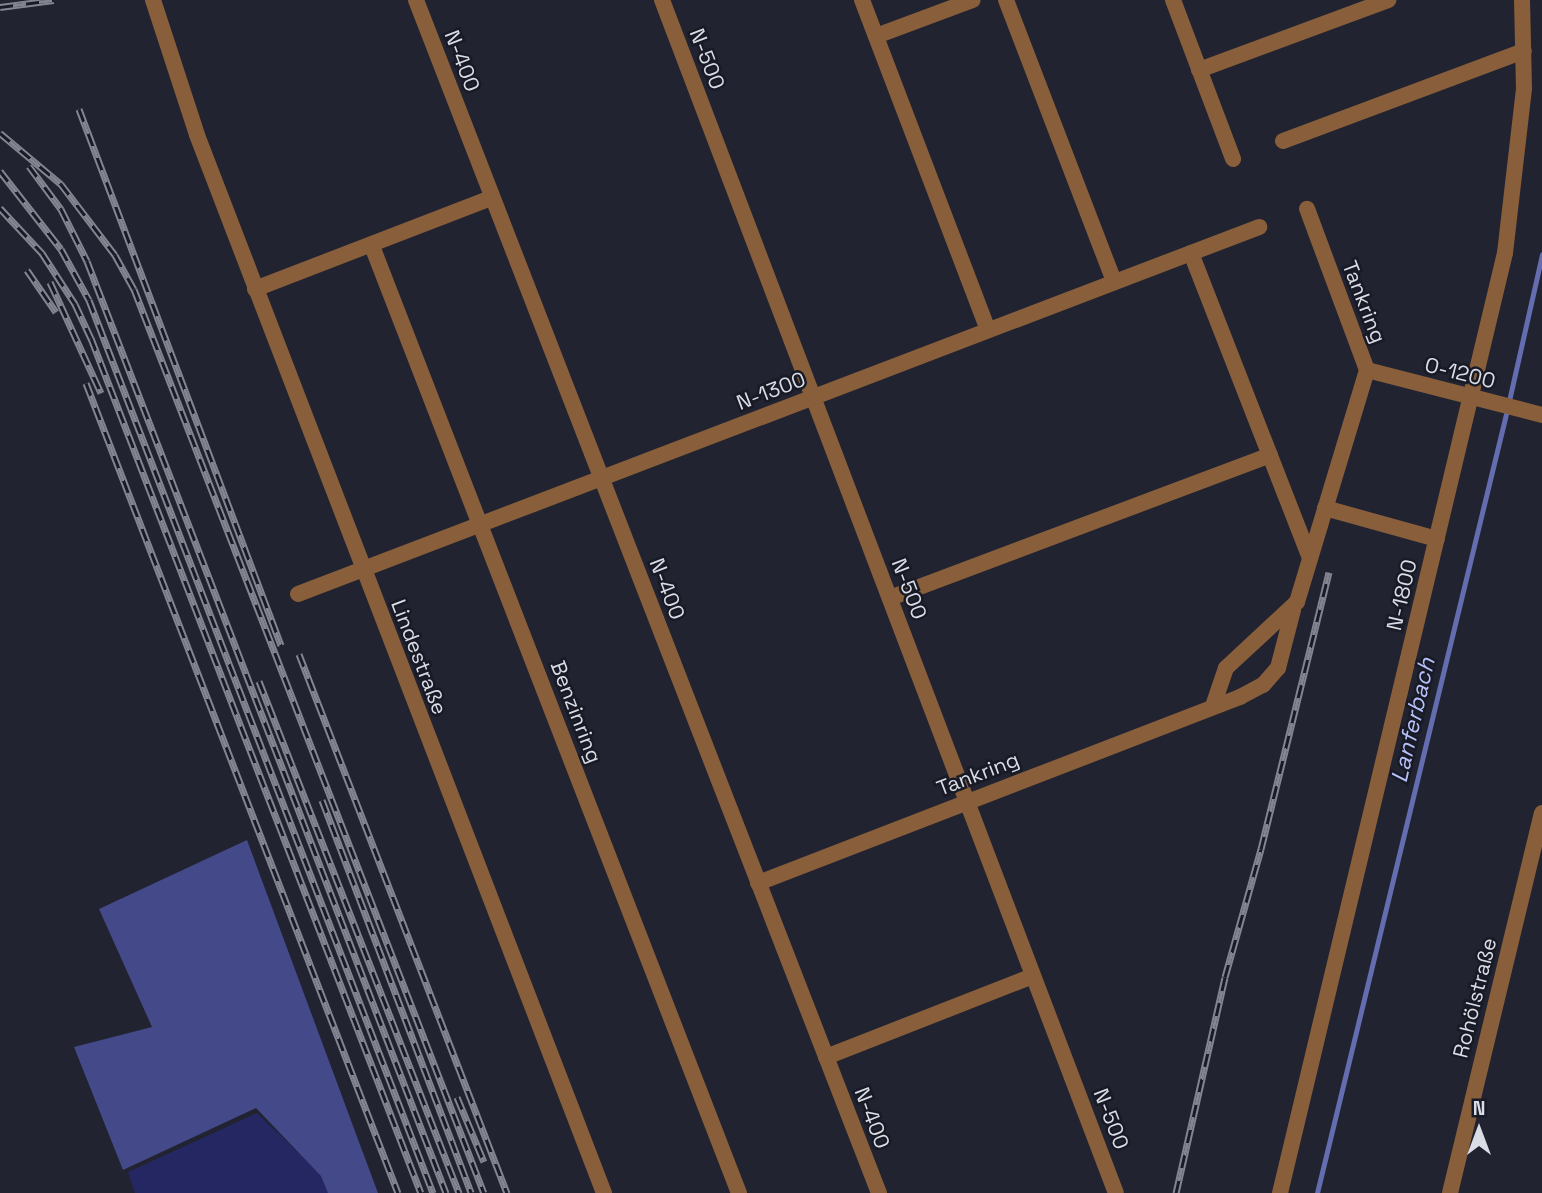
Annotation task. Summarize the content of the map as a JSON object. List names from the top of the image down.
{
  "streets": {
    "lane": [
      "N-500",
      "N-400",
      "Tankring",
      "O-1200",
      "N-1300",
      "N-1800",
      "Lindestraße",
      "Benzinring",
      "Rohölstraße"
    ]
  },
  "crossings": [
    ["N-500", "Tankring"],
    ["N-500", "N-1300"],
    ["N-400", "Tankring"],
    ["N-400", "N-1300"],
    ["Tankring", "O-1200"],
    ["O-1200", "N-1800"],
    ["N-1300", "Lindestraße"],
    ["N-1300", "Benzinring"]
  ],
  "water": ["Lanferbach"],
  "north": "top"
}
